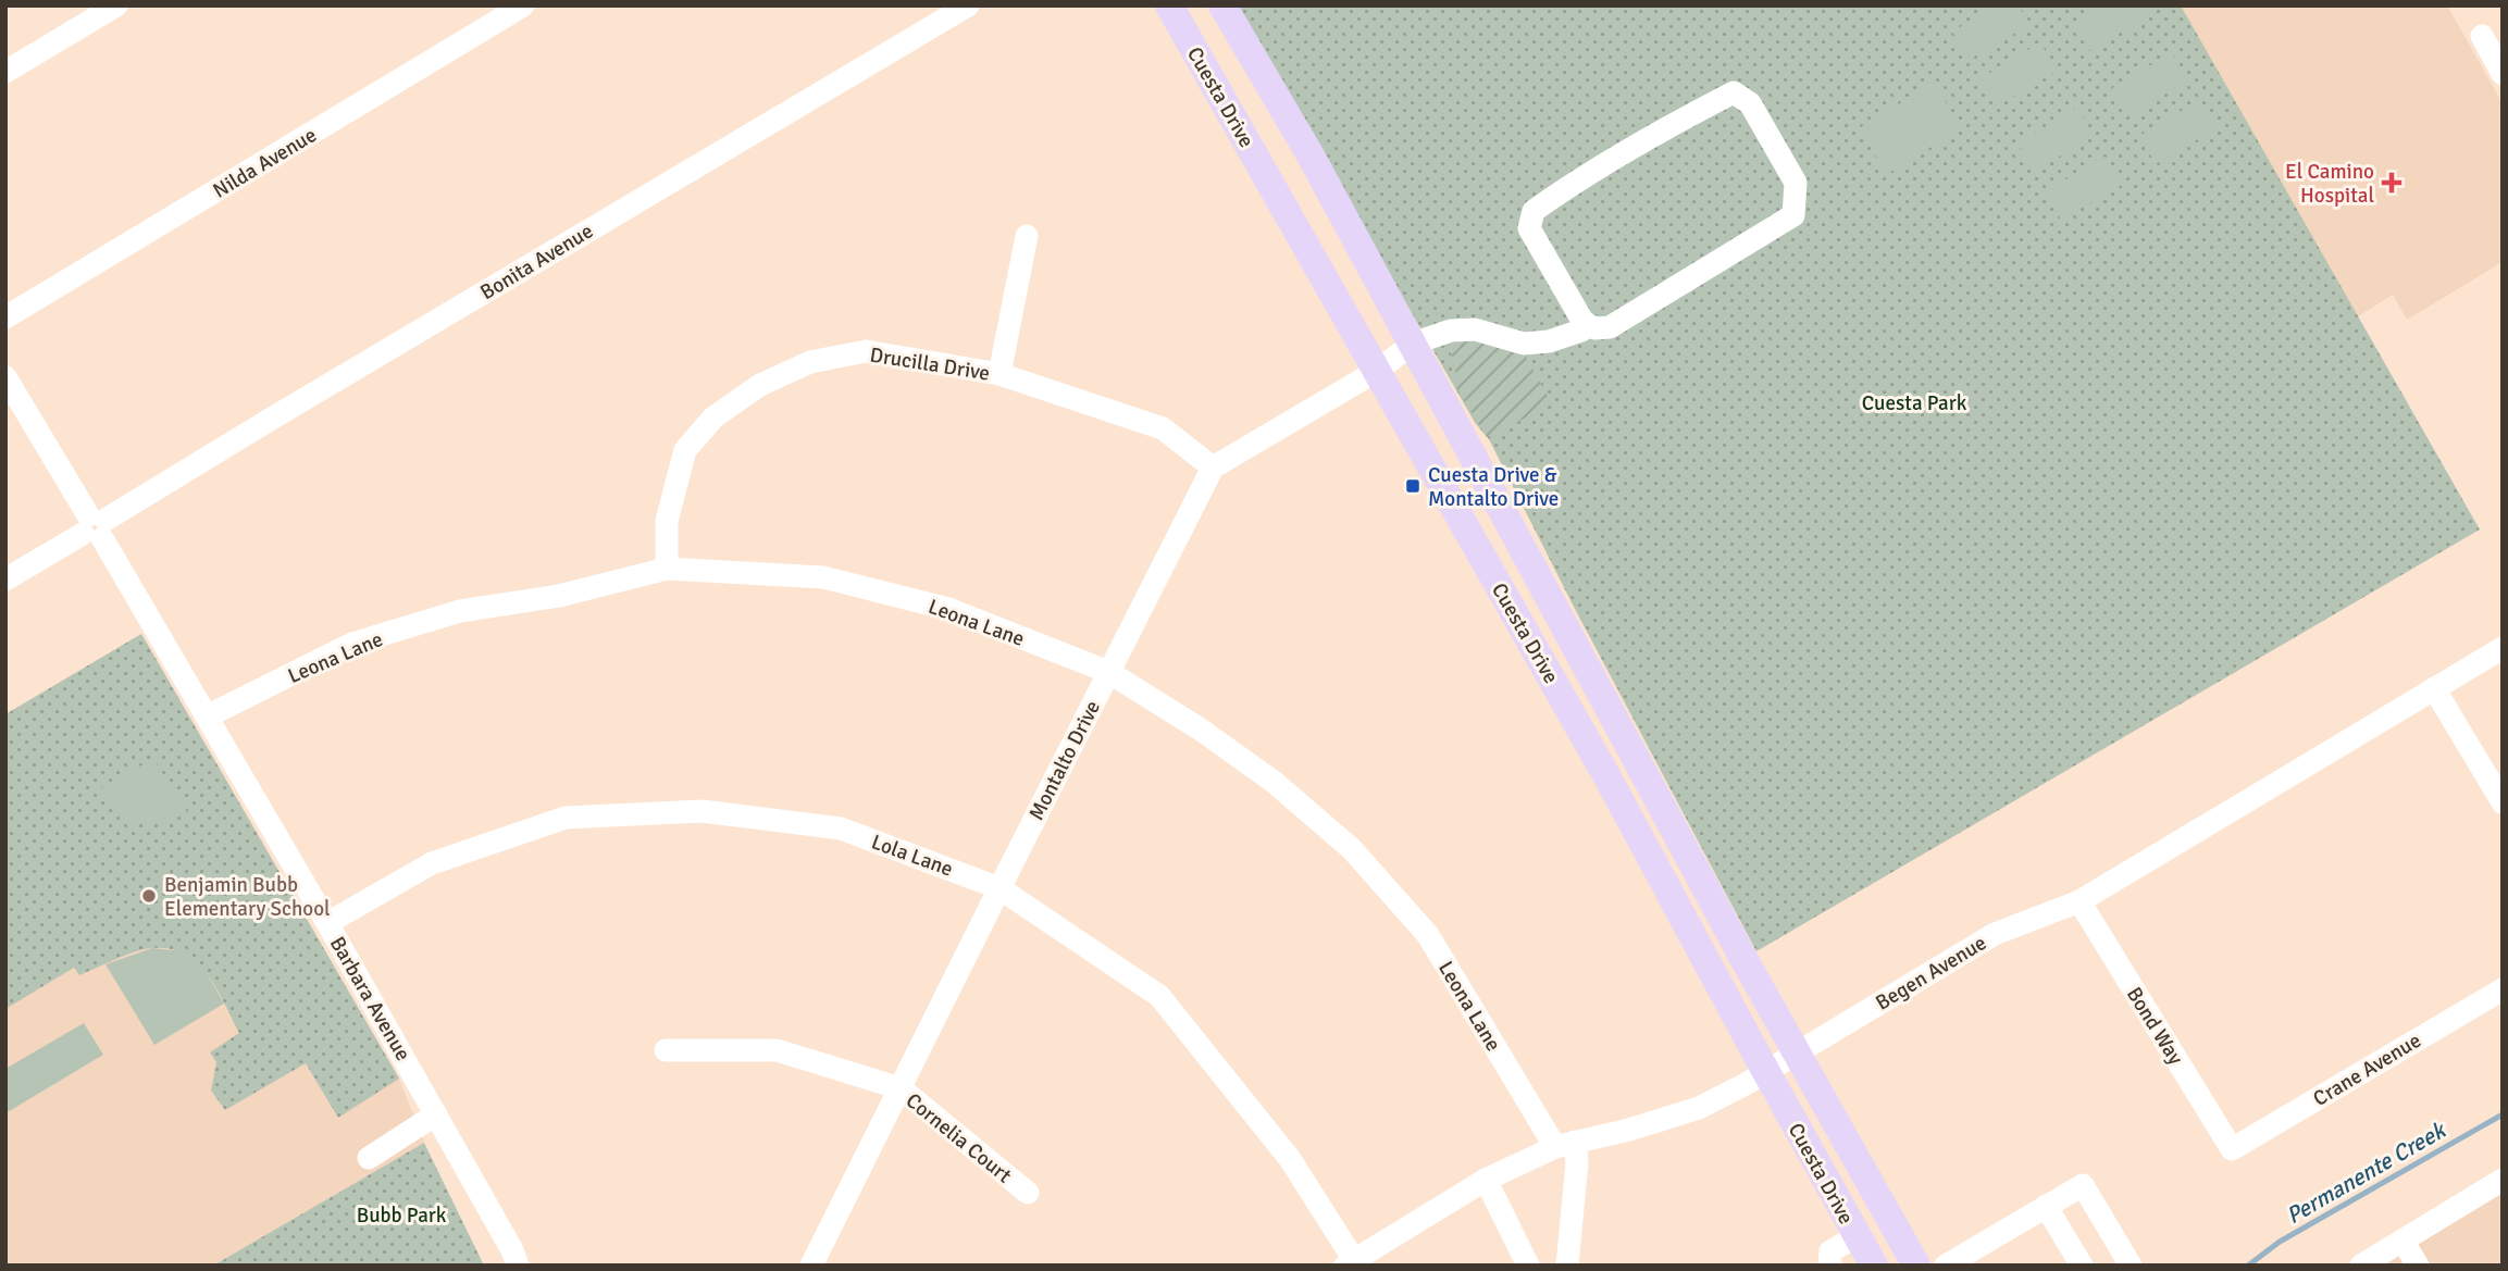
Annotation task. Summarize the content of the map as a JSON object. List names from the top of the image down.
{
  "streets": {
    "main road": ["Cuesta Drive"],
    "street": [
      "Nilda Avenue",
      "Bonita Avenue",
      "Drucilla Drive",
      "Leona Lane",
      "Montalto Drive",
      "Lola Lane",
      "Begen Avenue",
      "Barbara Avenue",
      "Bond Way",
      "Crane Avenue",
      "Cornelia Court"
    ]
  },
  "crossings": [
    ["Cuesta Drive", "Begen Avenue"],
    ["Bonita Avenue", "Barbara Avenue"],
    ["Drucilla Drive", "Leona Lane"],
    ["Drucilla Drive", "Montalto Drive"],
    ["Leona Lane", "Montalto Drive"],
    ["Leona Lane", "Begen Avenue"],
    ["Leona Lane", "Barbara Avenue"],
    ["Montalto Drive", "Lola Lane"],
    ["Montalto Drive", "Cornelia Court"],
    ["Lola Lane", "Begen Avenue"],
    ["Lola Lane", "Barbara Avenue"],
    ["Begen Avenue", "Bond Way"],
    ["Bond Way", "Crane Avenue"]
  ],
  "water": ["Permanente Creek"],
  "parks": ["Cuesta Park", "Bubb Park"],
  "places": {
    "health": ["El Camino Hospital"],
    "transit": ["Cuesta Drive & Montalto Drive"],
    "other": ["Benjamin Bubb Elementary School"]
  }
}
